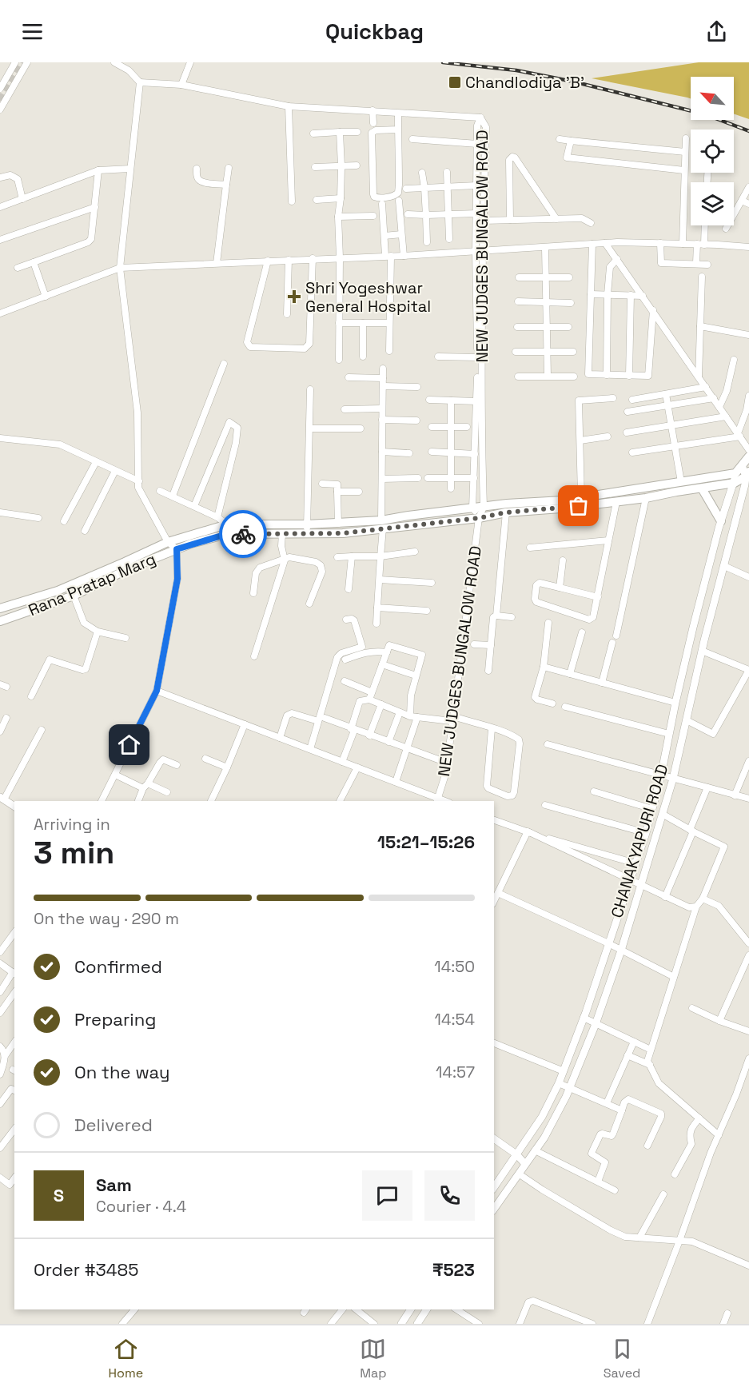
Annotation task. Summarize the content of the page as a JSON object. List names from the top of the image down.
{
  "streets": {
    "main road": ["Rana Pratap Marg"],
    "street": ["NEW JUDGES BUNGALOW ROAD", "CHANAKYAPURI ROAD"]
  },
  "crossings": [
    ["NEW JUDGES BUNGALOW ROAD", "Rana Pratap Marg"],
    ["Rana Pratap Marg", "CHANAKYAPURI ROAD"]
  ],
  "places": {
    "transit": ["Chandlodiya 'B'"],
    "health": ["Shri Yogeshwar General Hospital"]
  },
  "north": "top left",
  "page": {
    "header": "Quickbag",
    "heading": ["3 min", "Arriving in", "15:21–15:26"],
    "panel": [
      "Sam",
      "Courier · 4.4",
      "Order #3485",
      "₹523"
    ],
    "bar": "On the way · 290 m",
    "list": [
      ["Confirmed", "14:50"],
      ["Preparing", "14:54"],
      ["On the way", "14:57"],
      "Delivered"
    ],
    "round": "S",
    "tabs": ["Home", "Map", "Saved"]
  }
}
